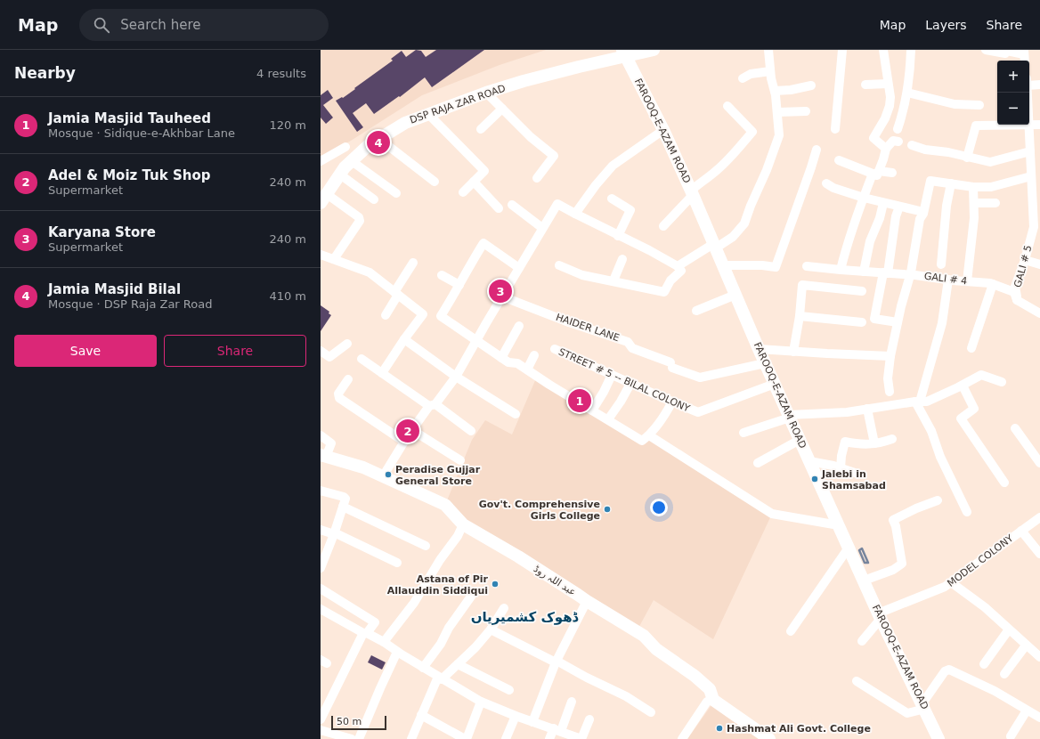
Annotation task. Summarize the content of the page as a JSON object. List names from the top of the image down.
{
  "streets": {
    "street": [
      "DSP RAJA ZAR ROAD",
      "FAROOQ-E-AZAM ROAD",
      "GALI # 5",
      "GALI # 4",
      "HAIDER LANE",
      "STREET # 5 -- BILAL COLONY",
      "MODEL COLONY",
      "عبد اللہ روڈ"
    ]
  },
  "crossings": [
    ["DSP RAJA ZAR ROAD", "FAROOQ-E-AZAM ROAD"],
    ["FAROOQ-E-AZAM ROAD", "HAIDER LANE"],
    ["FAROOQ-E-AZAM ROAD", "STREET # 5 -- BILAL COLONY"],
    ["FAROOQ-E-AZAM ROAD", "MODEL COLONY"],
    ["GALI # 5", "GALI # 4"]
  ],
  "districts": ["ڈھوک کشمیریاں"],
  "places": [
    "Peradise Gujjar General Store",
    "Jalebi in Shamsabad",
    "Gov't. Comprehensive Girls College",
    "Astana of Pir Allauddin Siddiqui",
    "Hashmat Ali Govt. College"
  ],
  "scale_bar": "50 m",
  "page": {
    "header": "Map",
    "search": "Search here",
    "nav": ["Map", "Layers", "Share"],
    "heading": ["Nearby", "4 results"],
    "map_buttons": ["+", "−"],
    "list": [
      {
        "mark": "1",
        "name": "Jamia Masjid Tauheed",
        "note": "Mosque · Sidique-e-Akhbar Lane",
        "value": "120 m"
      },
      {
        "mark": "2",
        "name": "Adel & Moiz Tuk Shop",
        "note": "Supermarket",
        "value": "240 m"
      },
      {
        "mark": "3",
        "name": "Karyana Store",
        "note": "Supermarket",
        "value": "240 m"
      },
      {
        "mark": "4",
        "name": "Jamia Masjid Bilal",
        "note": "Mosque · DSP Raja Zar Road",
        "value": "410 m"
      }
    ],
    "pins": [
      "4",
      "3",
      "1",
      "2"
    ],
    "buttons": ["Save", "Share"],
    "scale": "50 m"
  }
}
